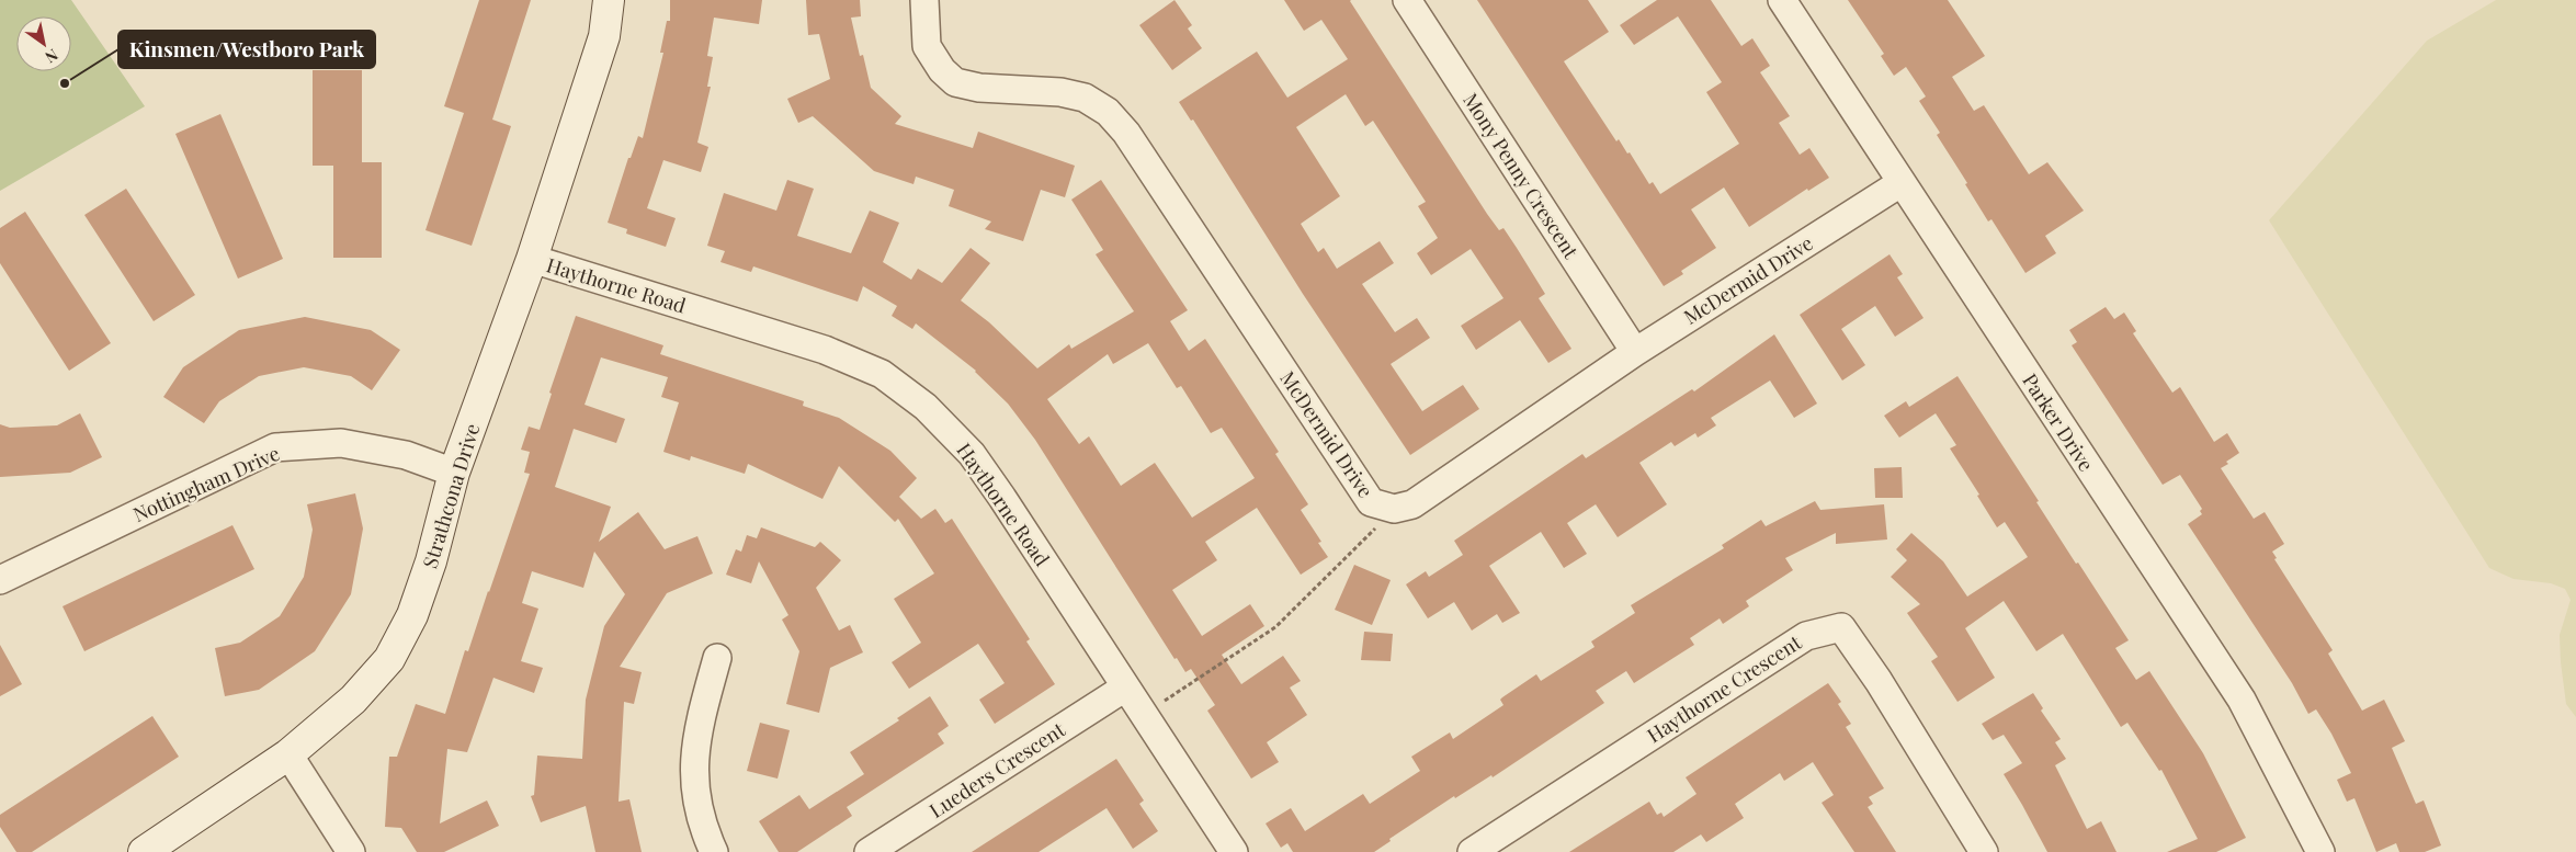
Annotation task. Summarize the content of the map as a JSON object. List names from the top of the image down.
{
  "streets": {
    "street": [
      "Mony Penny Crescent",
      "McDermid Drive",
      "Haythorne Road",
      "Parker Drive",
      "Nottingham Drive",
      "Strathcona Drive",
      "Haythorne Crescent",
      "Lueders Crescent"
    ]
  },
  "crossings": [
    ["Mony Penny Crescent", "McDermid Drive"],
    ["McDermid Drive", "Parker Drive"],
    ["Haythorne Road", "Strathcona Drive"],
    ["Haythorne Road", "Lueders Crescent"],
    ["Nottingham Drive", "Strathcona Drive"]
  ],
  "places": ["Kinsmen/Westboro Park"],
  "north": "bottom right"
}
